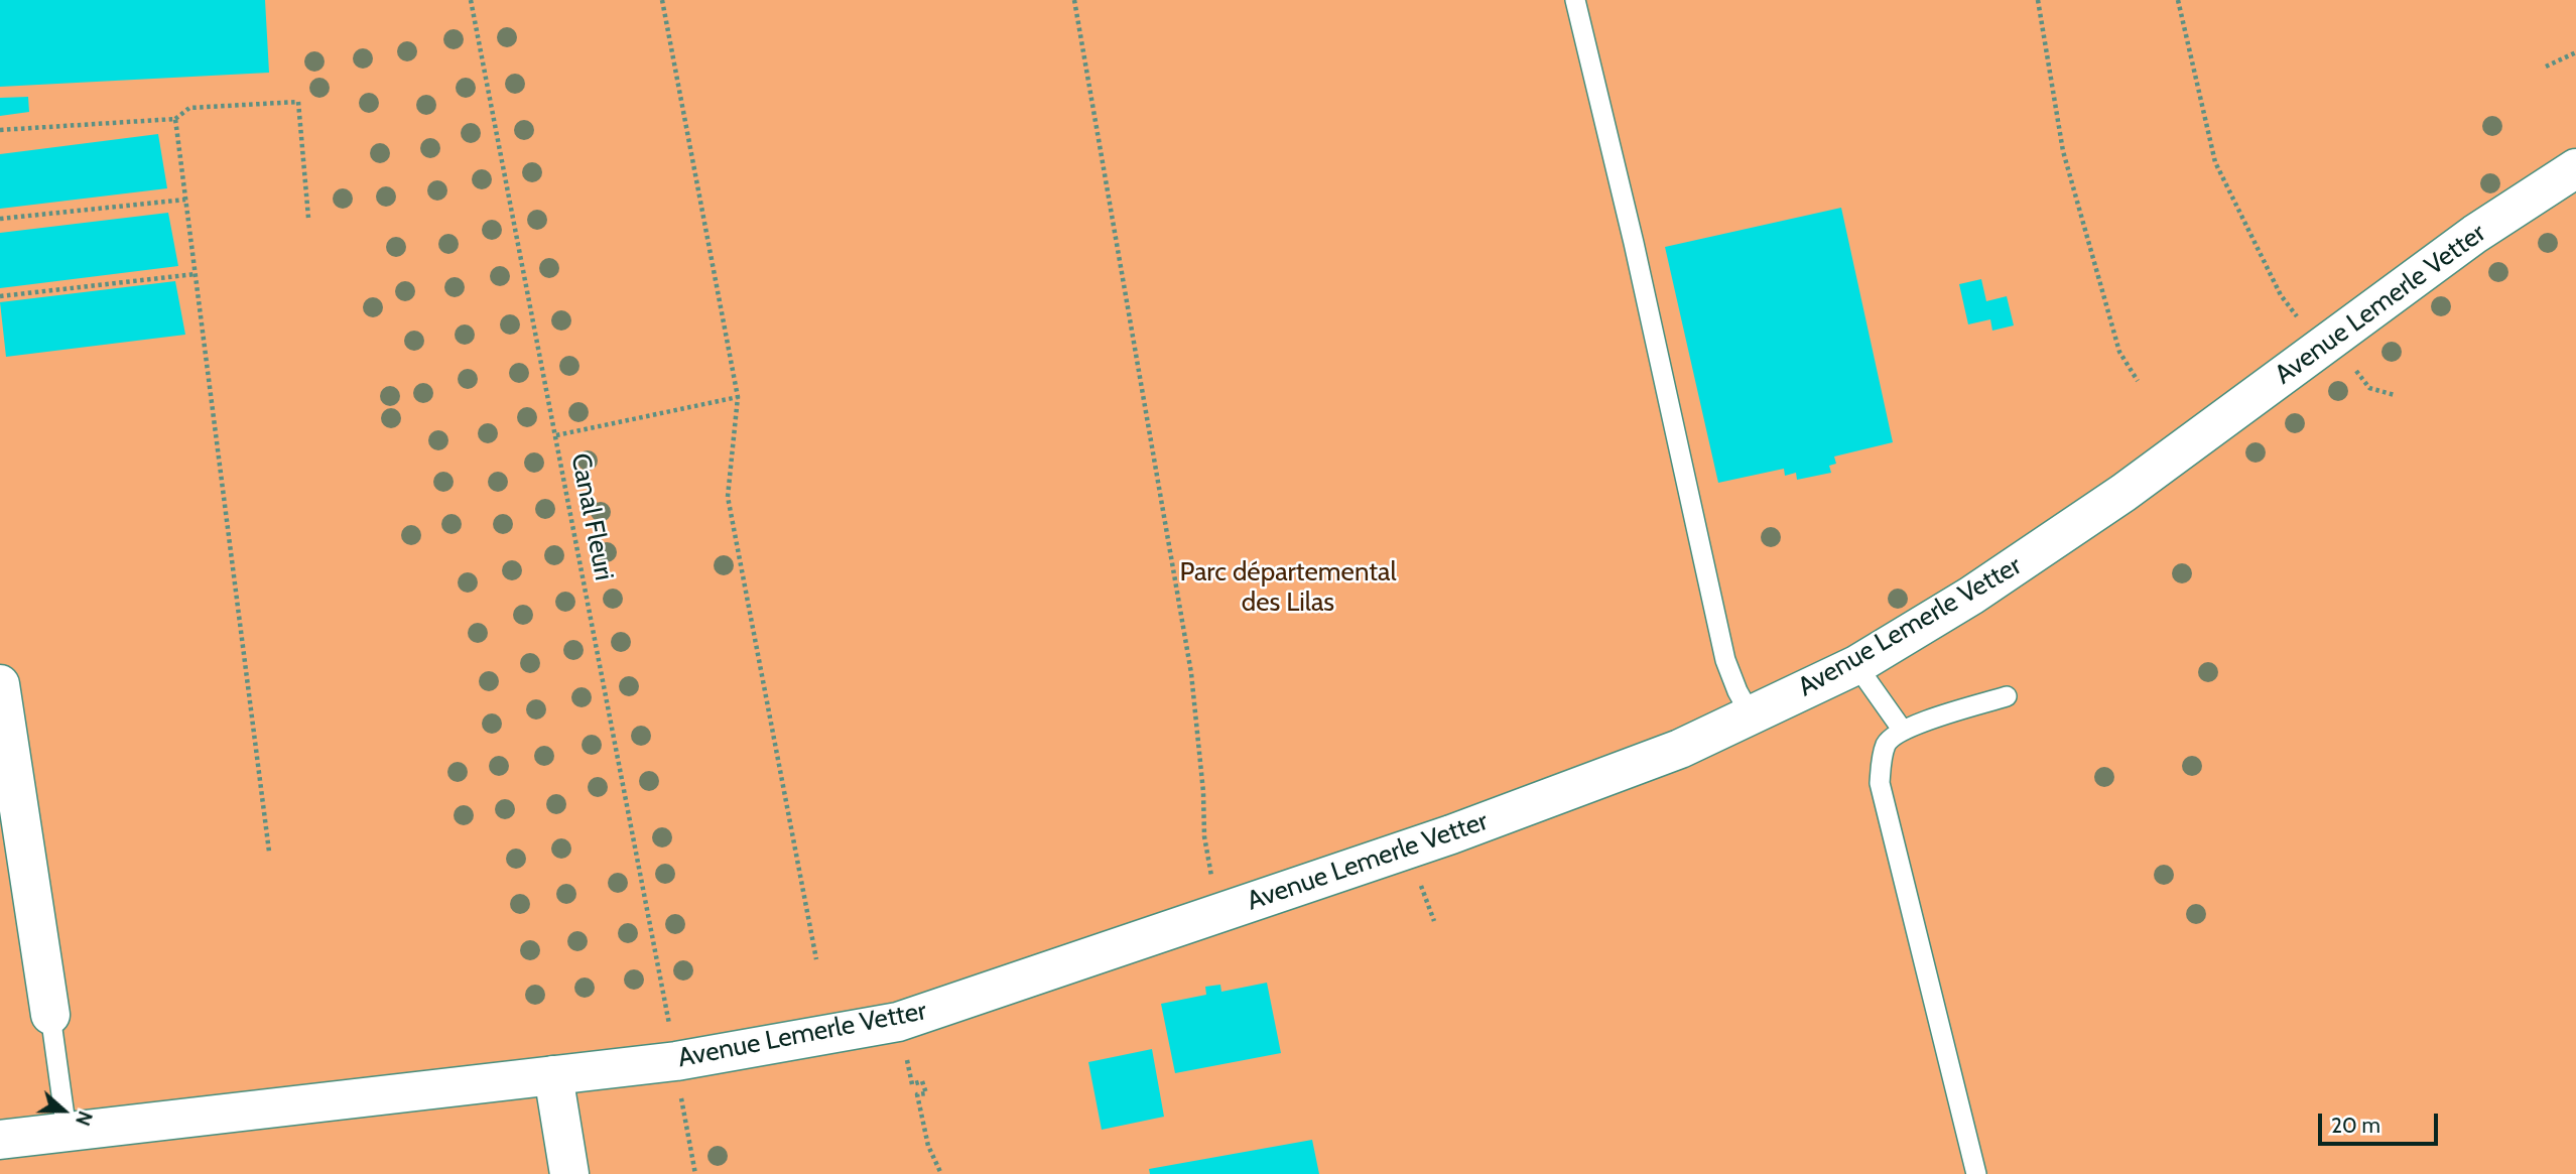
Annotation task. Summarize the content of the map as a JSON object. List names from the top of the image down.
{
  "streets": {
    "street": ["Avenue Lemerle Vetter"],
    "path": ["Canal Fleuri"]
  },
  "parks": ["Parc départemental des Lilas"],
  "scale_bar": "20 m",
  "north": "right"
}
